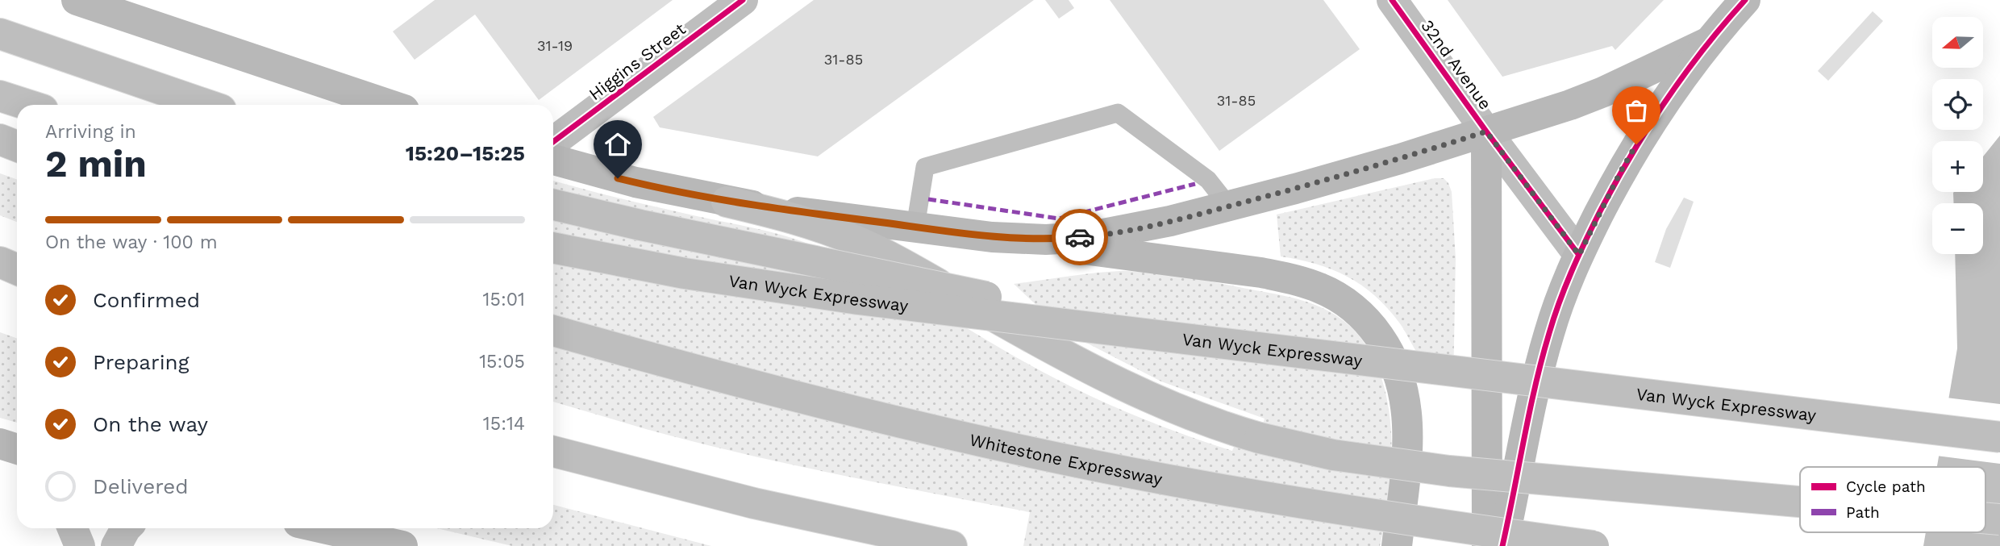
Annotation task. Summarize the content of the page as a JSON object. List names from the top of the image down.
{
  "streets": {
    "main road": [
      "Higgins Street",
      "32nd Avenue",
      "Van Wyck Expressway",
      "Whitestone Expressway"
    ]
  },
  "house_numbers": ["31-19", "31-85", "31-85"],
  "legend": ["Cycle path", "Path"],
  "north": "left",
  "page": {
    "map_buttons": ["+", "−"],
    "heading": ["2 min", "Arriving in", "15:20–15:25"],
    "bar": "On the way · 100 m",
    "list": [
      ["Confirmed", "15:01"],
      ["Preparing", "15:05"],
      ["On the way", "15:14"],
      "Delivered"
    ]
  }
}
